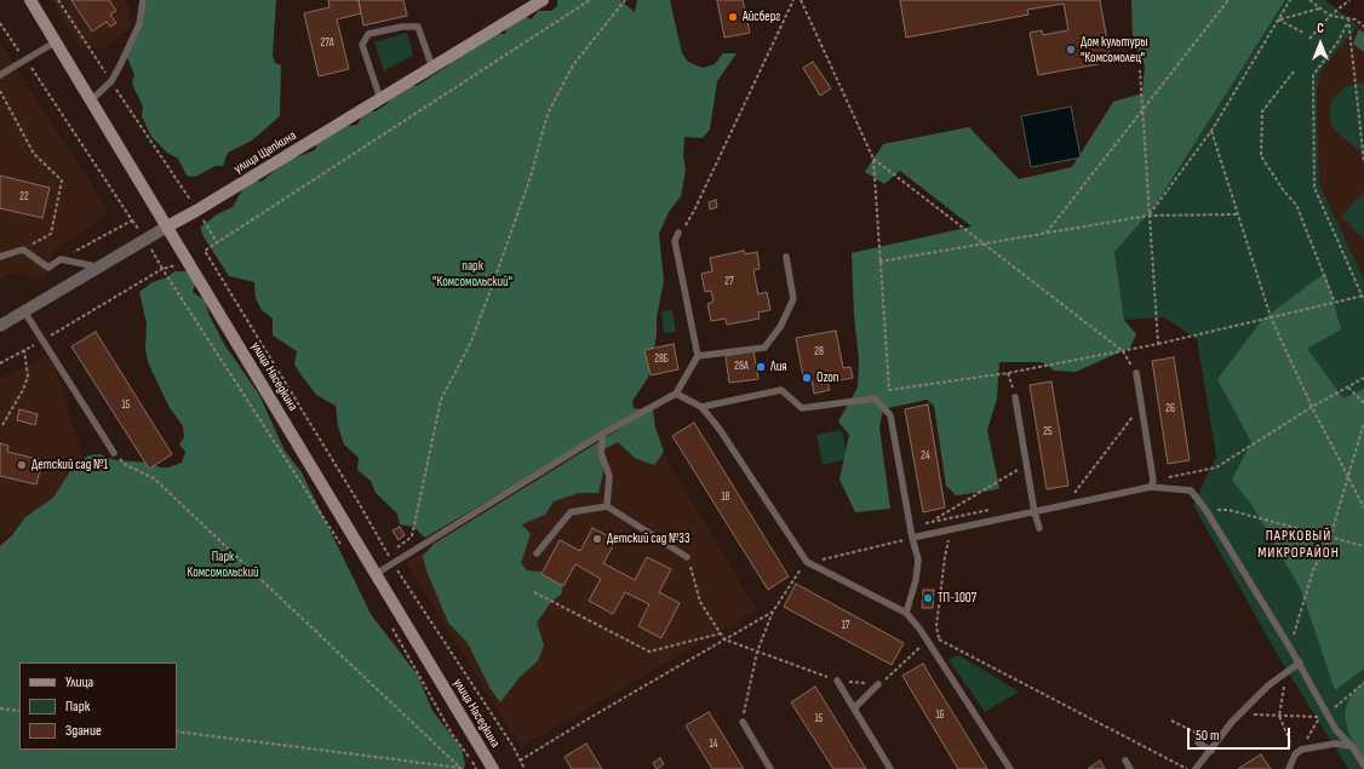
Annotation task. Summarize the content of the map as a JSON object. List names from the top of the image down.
{
  "streets": {
    "main road": ["улица Щепкина", "улица Наседкина"]
  },
  "crossings": [
    ["улица Щепкина", "улица Наседкина"]
  ],
  "districts": ["ПАРКОВЫЙ МИКРОРАЙОН"],
  "parks": ["парк \"Комсомольский\"", "Парк Комсомольский"],
  "places": [
    "Айсберг",
    "Дом культуры \"Комсомолец\"",
    "Лия",
    "Ozon",
    "Детский сад №1",
    "Детский сад №33",
    "ТП-1007"
  ],
  "house_numbers": [
    "27А",
    "22",
    "27",
    "28",
    "28Б",
    "28А",
    "15",
    "26",
    "25",
    "24",
    "18",
    "17",
    "16",
    "15",
    "14"
  ],
  "legend": ["Улица", "Парк", "Здание"],
  "scale_bar": "50 m",
  "north": "top"
}
